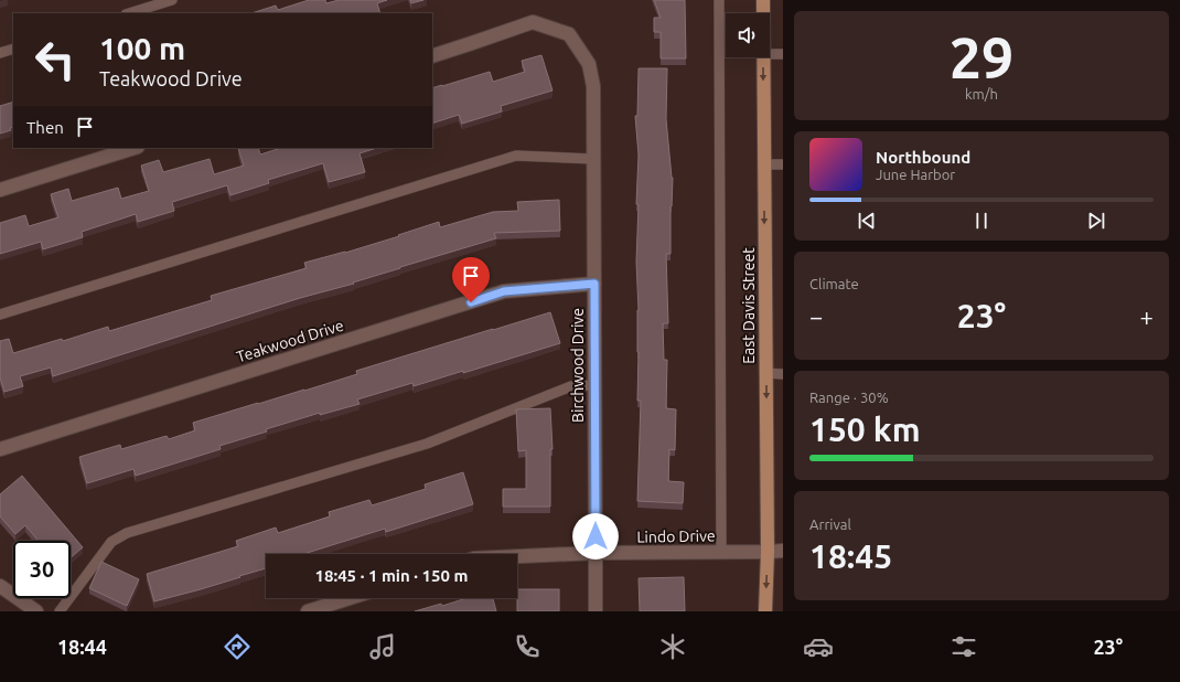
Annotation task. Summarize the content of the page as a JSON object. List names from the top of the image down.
{
  "streets": {
    "main road": ["East Davis Street"],
    "street": ["Teakwood Drive", "Birchwood Drive", "Lindo Drive"]
  },
  "crossings": [
    ["East Davis Street", "Lindo Drive"],
    ["Teakwood Drive", "Birchwood Drive"],
    ["Birchwood Drive", "Lindo Drive"]
  ],
  "one_way": ["East Davis Street"],
  "page": {
    "tile": [
      ["29", "km/h"],
      "Climate",
      ["Range · 30%", "150 km"],
      ["Arrival", "18:45"]
    ],
    "turn": ["100 m", "Teakwood Drive"],
    "then": "Then",
    "song": ["Northbound", "June Harbor"],
    "heat": ["−", "23°", "+"],
    "limit": "30",
    "trip": "18:45 · 1 min · 150 m",
    "tabs": ["18:44", "23°"]
  }
}
